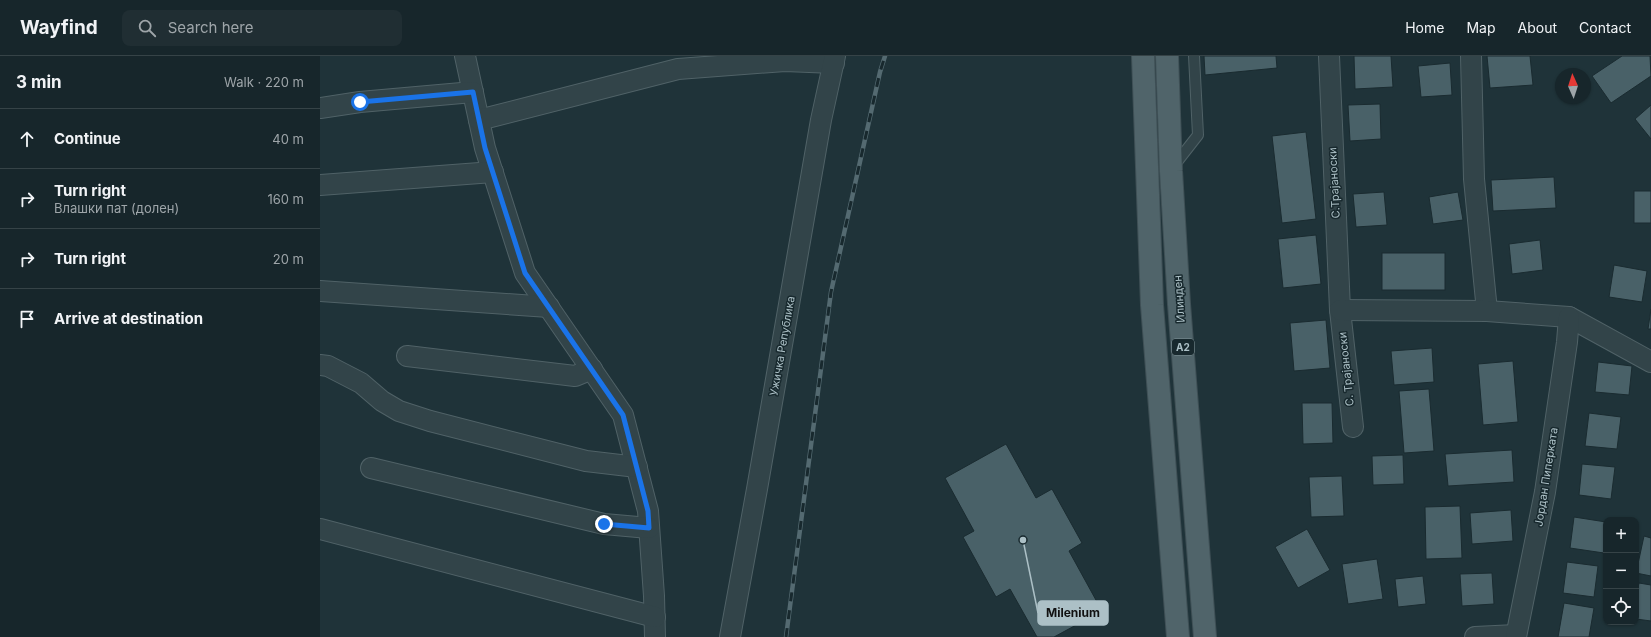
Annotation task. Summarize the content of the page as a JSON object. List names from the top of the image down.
{
  "streets": {
    "main road": ["Илинден", "A2"],
    "street": [
      "С.Трајаноски",
      "Ужичка Република",
      "С. Трајаноски",
      "Јордан Пиперката"
    ]
  },
  "crossings": [
    ["С.Трајаноски", "С. Трајаноски"]
  ],
  "places": ["Milenium"],
  "north": "top",
  "page": {
    "header": "Wayfind",
    "search": "Search here",
    "nav": [
      "Home",
      "Map",
      "About",
      "Contact"
    ],
    "heading": ["3 min", "Walk · 220 m"],
    "list": [
      ["Continue", "40 m"],
      ["Turn right", "Влашки пат (долен)", "160 m"],
      ["Turn right", "20 m"],
      "Arrive at destination"
    ],
    "map_buttons": ["+", "−"]
  }
}
